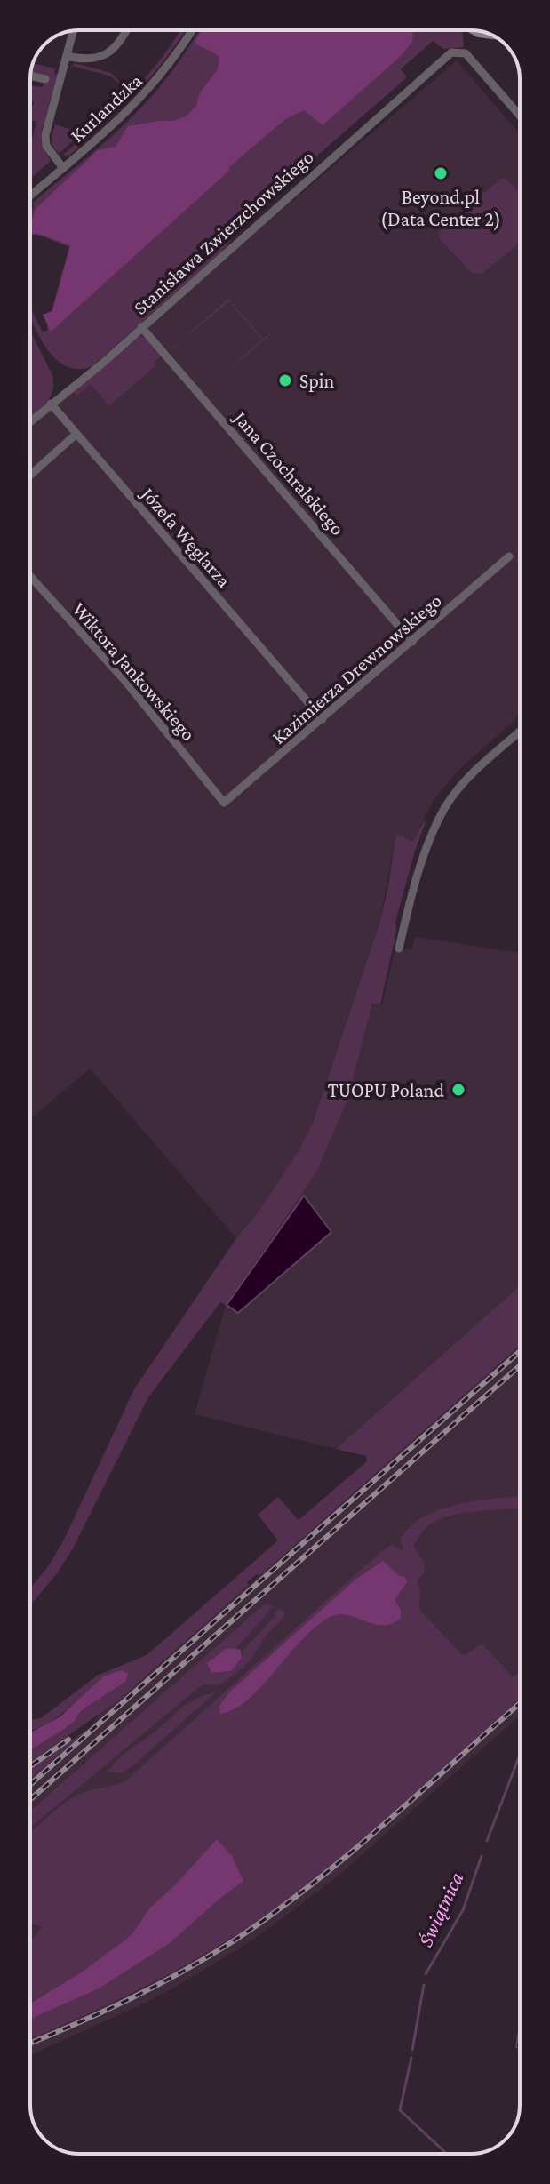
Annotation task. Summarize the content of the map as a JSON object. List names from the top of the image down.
{
  "streets": {
    "street": [
      "Kurlandzka",
      "Stanisława Zwierzchowskiego",
      "Jana Czochralskiego",
      "Józefa Węglarza",
      "Kazimierza Drewnowskiego",
      "Wiktora Jankowskiego"
    ]
  },
  "crossings": [
    ["Stanisława Zwierzchowskiego", "Jana Czochralskiego"],
    ["Stanisława Zwierzchowskiego", "Józefa Węglarza"],
    ["Jana Czochralskiego", "Kazimierza Drewnowskiego"],
    ["Józefa Węglarza", "Kazimierza Drewnowskiego"],
    ["Kazimierza Drewnowskiego", "Wiktora Jankowskiego"]
  ],
  "water": ["Świątnica"],
  "places": ["Beyond.pl (Data Center 2)", "Spin", "TUOPU Poland"]
}
